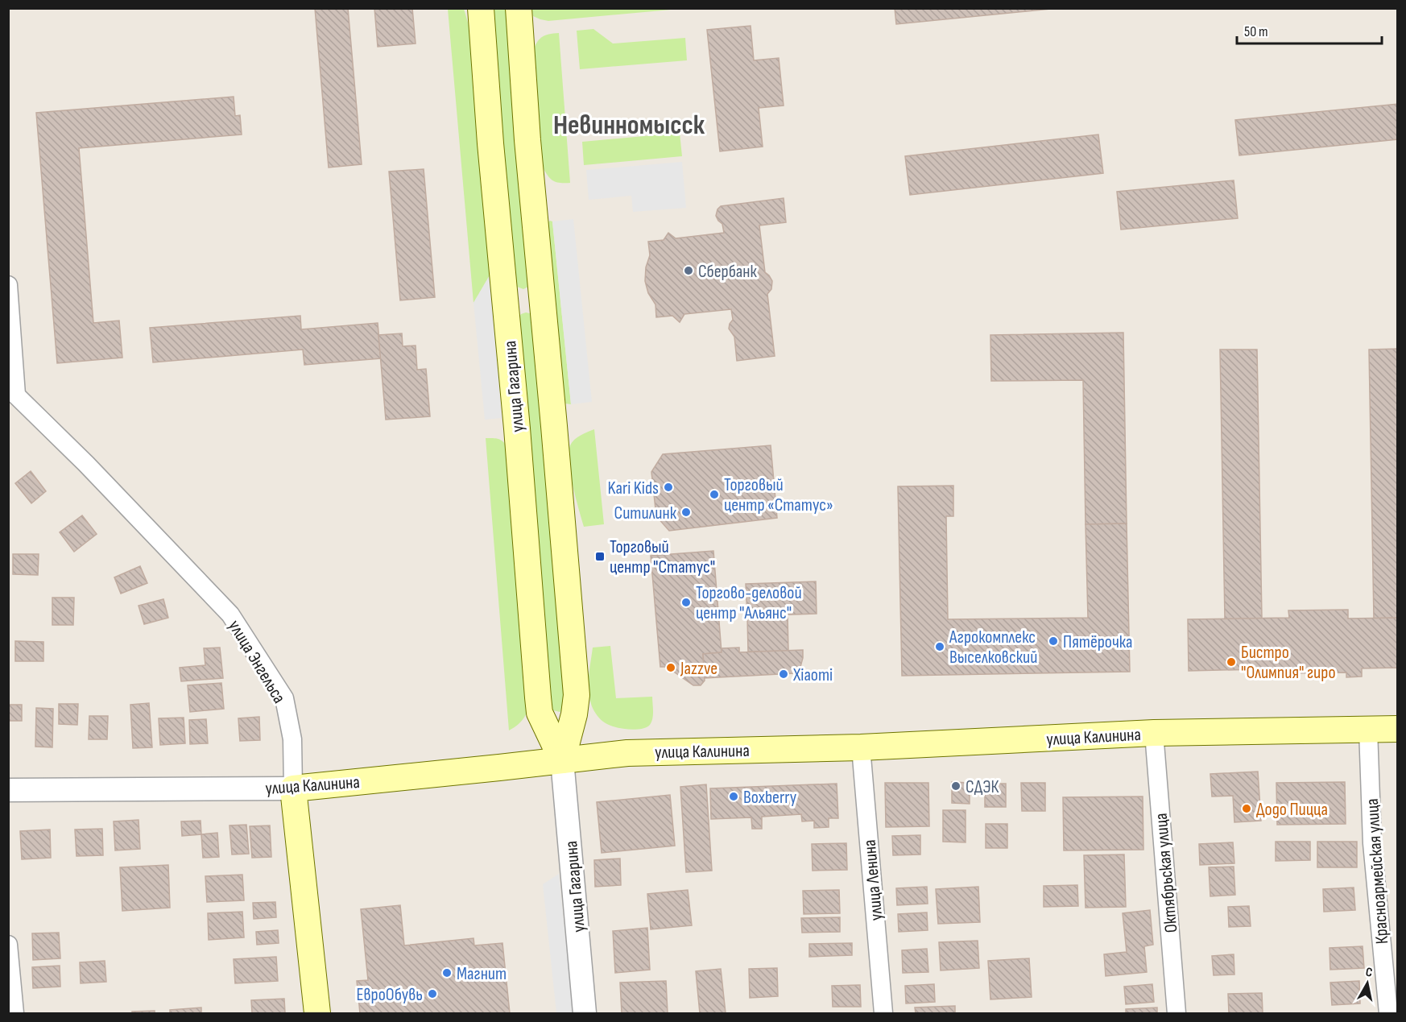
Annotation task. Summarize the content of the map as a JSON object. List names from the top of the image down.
{
  "streets": {
    "main road": ["улица Гагарина", "улица Энгельса", "улица Калинина"],
    "street": ["Красноармейская улица", "Октябрьская улица", "улица Ленина"]
  },
  "crossings": [
    ["улица Гагарина", "улица Калинина"],
    ["улица Энгельса", "улица Калинина"],
    ["улица Калинина", "Красноармейская улица"],
    ["улица Калинина", "Октябрьская улица"],
    ["улица Калинина", "улица Ленина"]
  ],
  "districts": ["Невинномысск"],
  "places": {
    "other": [
      "Сбербанк",
      "Kari Kids",
      "Торговый центр «Статус»",
      "Ситилинк",
      "Торгово-деловой центр \"Альянс\"",
      "Пятёрочка",
      "Агрокомплекс Выселковский",
      "Бистро \"Олимпия\" гиро",
      "Jazzve",
      "Xiaomi",
      "СДЭК",
      "Boxberry",
      "Додо Пицца",
      "Магнит",
      "ЕвроОбувь"
    ],
    "transit": ["Торговый центр \"Статус\""]
  },
  "scale_bar": "50 m",
  "north": "top"
}
